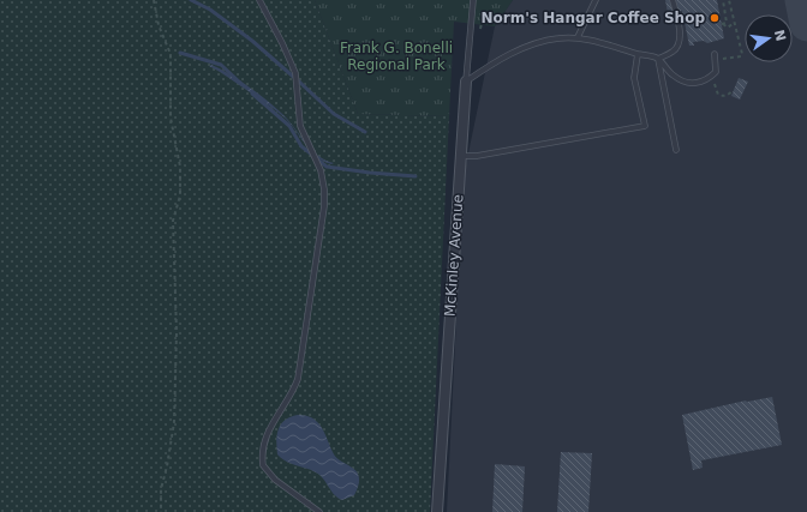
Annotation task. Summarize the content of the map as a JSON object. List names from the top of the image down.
{
  "streets": {
    "street": ["McKinley Avenue"]
  },
  "parks": ["Frank G. Bonelli Regional Park"],
  "places": ["Norm's Hangar Coffee Shop"],
  "north": "right"
}
